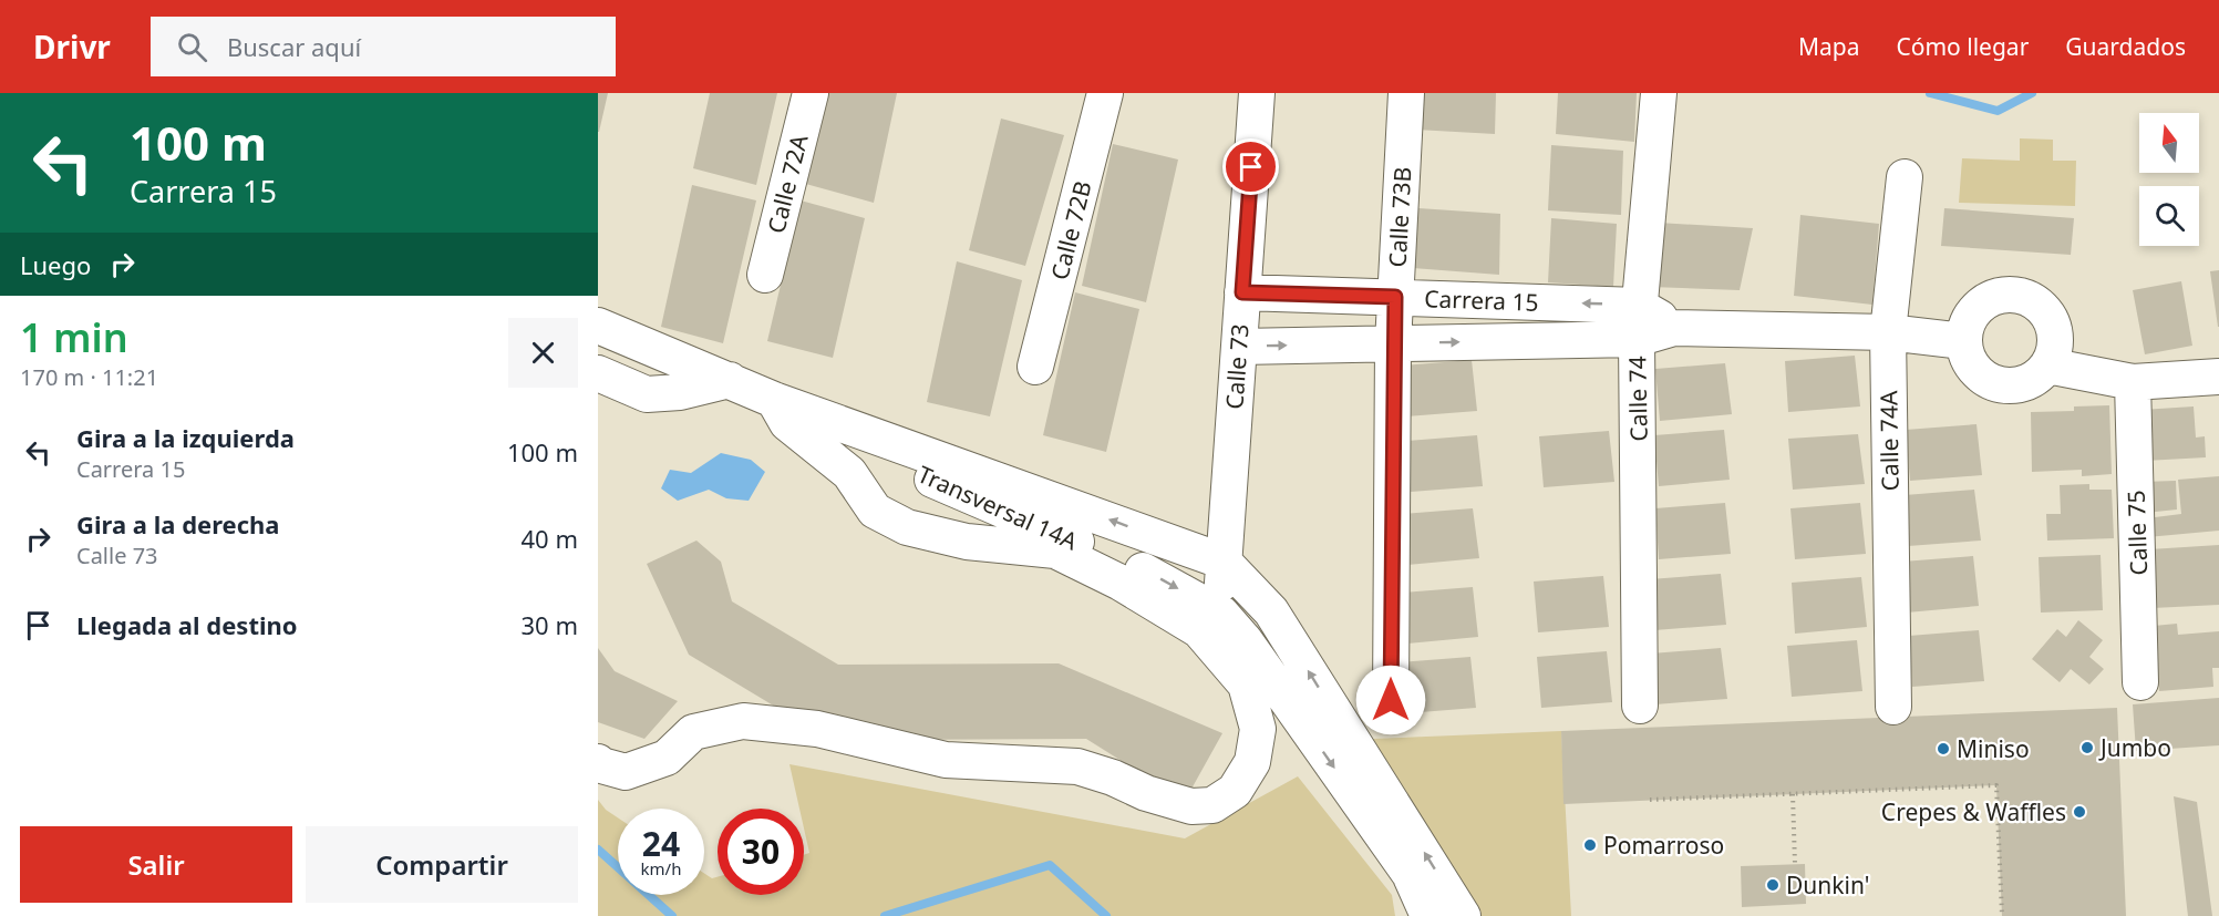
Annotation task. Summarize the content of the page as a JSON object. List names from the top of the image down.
{
  "streets": {
    "street": [
      "Calle 72A",
      "Calle 73B",
      "Calle 72B",
      "Carrera 15",
      "Calle 73",
      "Calle 74",
      "Calle 74A",
      "Transversal 14A",
      "Calle 75"
    ]
  },
  "crossings": [
    ["Calle 73B", "Carrera 15"],
    ["Carrera 15", "Calle 73"],
    ["Carrera 15", "Calle 74"],
    ["Carrera 15", "Calle 74A"],
    ["Calle 73", "Transversal 14A"]
  ],
  "places": [
    "Jumbo",
    "Miniso",
    "Crepes & Waffles",
    "Pomarroso",
    "Dunkin'"
  ],
  "north": "top",
  "page": {
    "header": "Drivr",
    "search": "Buscar aquí",
    "nav": ["Mapa", "Cómo llegar", "Guardados"],
    "turn": ["100 m", "Carrera 15"],
    "then": "Luego",
    "heading": ["1 min", "170 m · 11:21"],
    "list": [
      {
        "name": "Gira a la izquierda",
        "note": "Carrera 15",
        "value": "100 m"
      },
      {
        "name": "Gira a la derecha",
        "note": "Calle 73",
        "value": "40 m"
      },
      {
        "name": "Llegada al destino",
        "value": "30 m"
      }
    ],
    "speed": "24 km/h",
    "limit": "30",
    "buttons": ["Salir", "Compartir"]
  }
}
